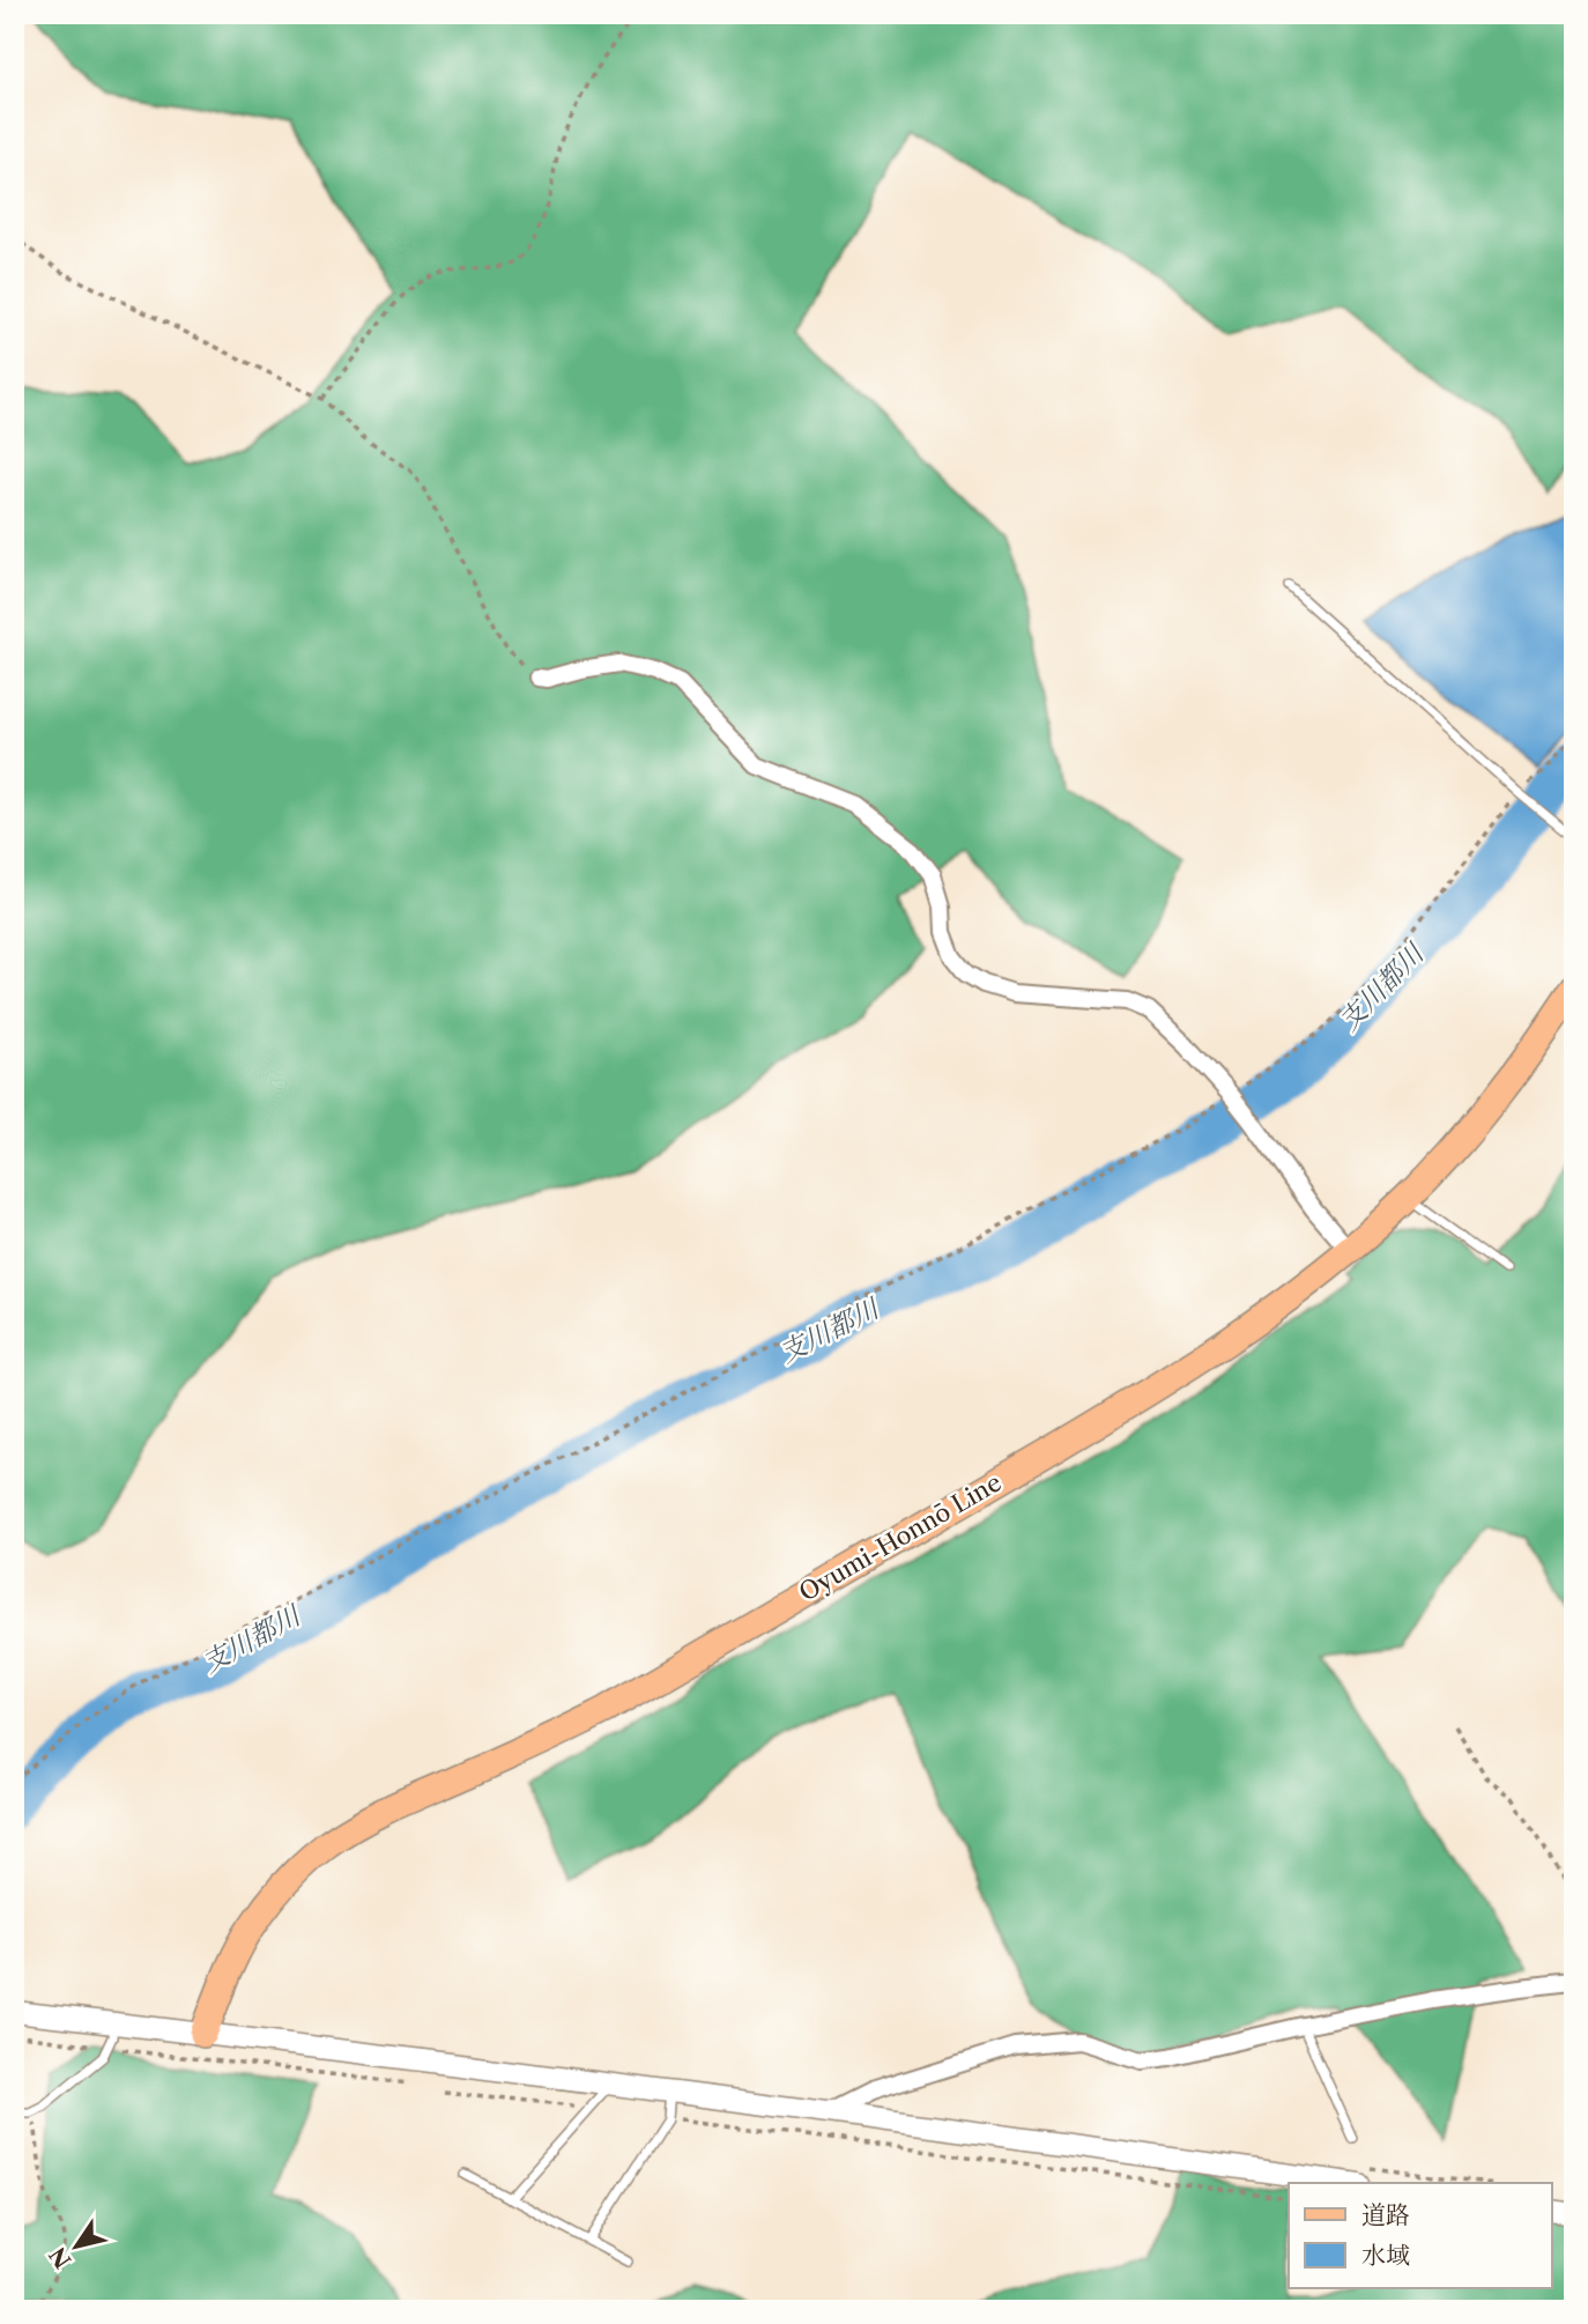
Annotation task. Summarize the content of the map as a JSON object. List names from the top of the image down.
{
  "streets": {
    "main road": ["Oyumi-Honnō Line"]
  },
  "water": ["支川都川"],
  "legend": ["道路", "水域"],
  "north": "bottom left"
}
